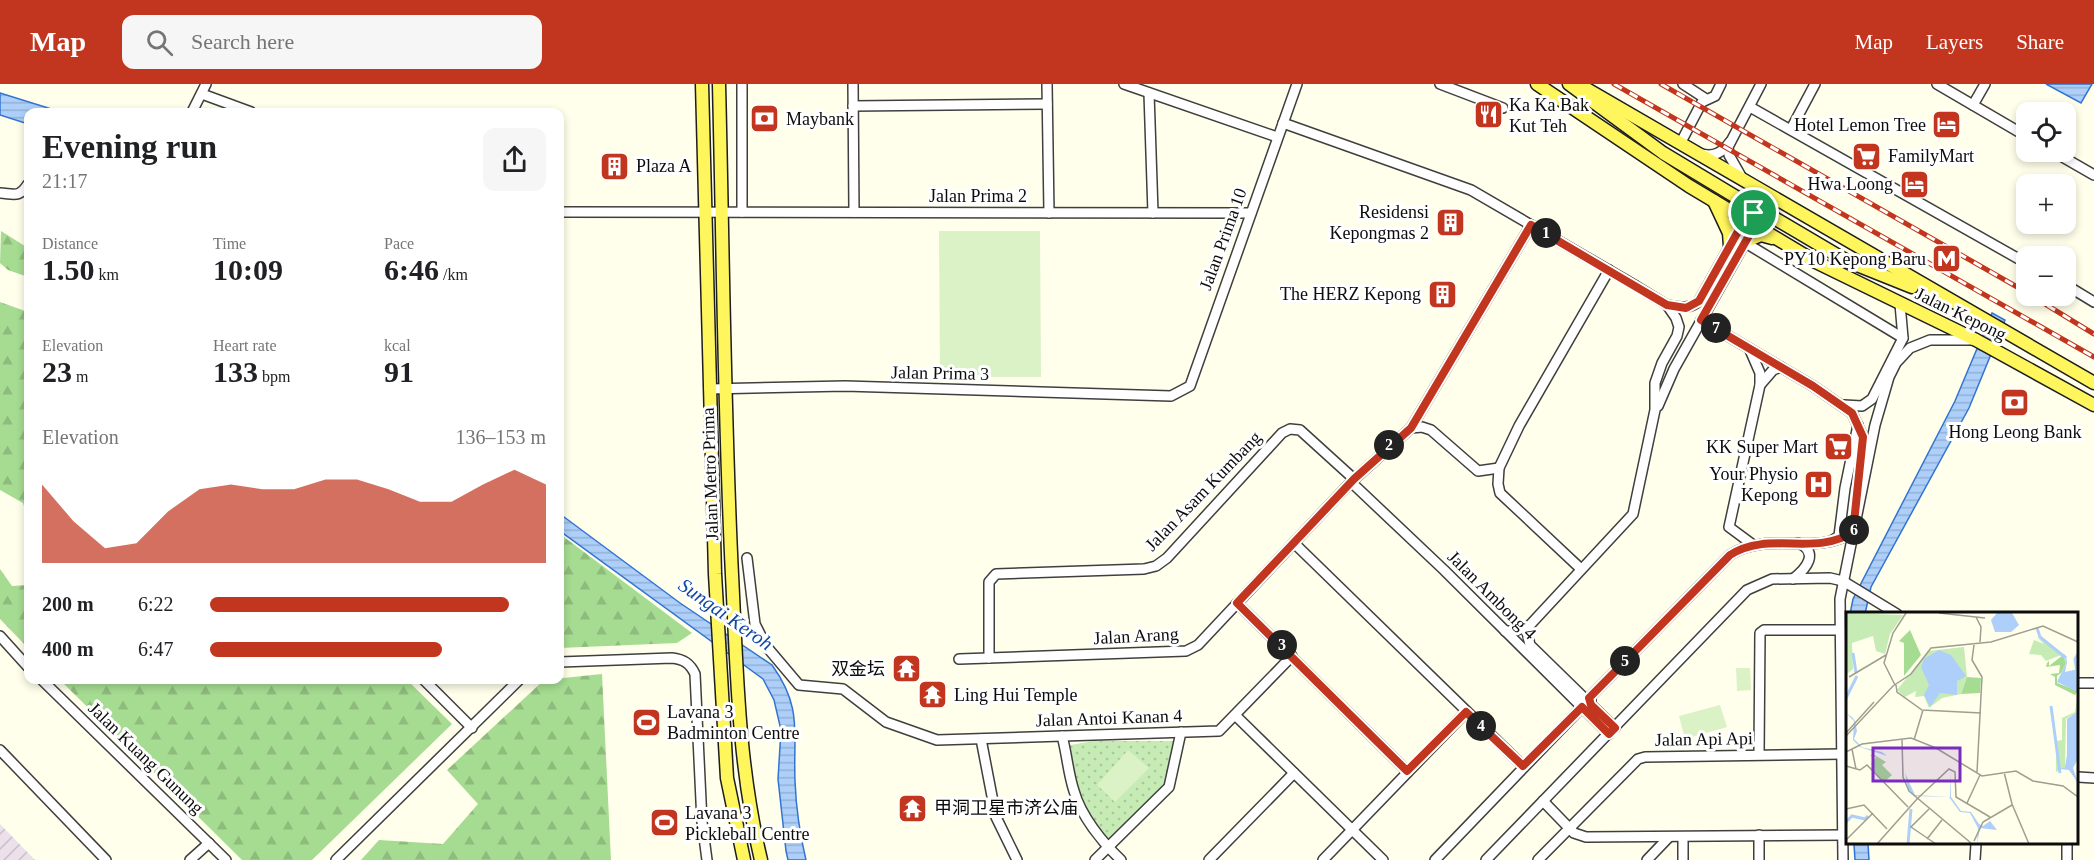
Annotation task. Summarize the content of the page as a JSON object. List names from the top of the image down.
{
  "streets": {
    "main road": ["Jalan Kepong", "Jalan Metro Prima"],
    "street": [
      "Jalan Prima 2",
      "Jalan Prima 10",
      "Jalan Prima 3",
      "Jalan Asam Kumbang",
      "Jalan Ambong 4",
      "Jalan Arang",
      "Jalan Antoi Kanan 4",
      "Jalan Api Api",
      "Jalan Kuang Gunung"
    ]
  },
  "crossings": [
    ["Jalan Prima 2", "Jalan Prima 10"],
    ["Jalan Prima 2", "Jalan Metro Prima"],
    ["Jalan Prima 10", "Jalan Prima 3"],
    ["Jalan Prima 3", "Jalan Metro Prima"],
    ["Jalan Asam Kumbang", "Jalan Ambong 4"],
    ["Jalan Asam Kumbang", "Jalan Arang"],
    ["Jalan Ambong 4", "Jalan Arang"]
  ],
  "water": ["Sungai Keroh"],
  "places": {
    "restaurant": ["Ka Ka Bak Kut Teh"],
    "bank": ["Maybank", "Hong Leong Bank"],
    "hotel": ["Hotel Lemon Tree", "Hwa Loong"],
    "supermarket": ["FamilyMart", "KK Super Mart"],
    "building": ["Plaza A", "Residensi Kepongmas 2", "The HERZ Kepong"],
    "metro station": ["PY10 Kepong Baru"],
    "hospital": ["Your Physio Kepong"],
    "temple": ["双金坛", "Ling Hui Temple", "甲洞卫星市济公庙"],
    "sports": ["Lavana 3 Badminton Centre", "Lavana 3 Pickleball Centre"]
  },
  "page": {
    "header": "Map",
    "search": "Search here",
    "nav": ["Map", "Layers", "Share"],
    "map_buttons": ["+", "−"],
    "heading": ["Evening run", "21:17"],
    "stats": [
      ["Distance", "1.50 km"],
      ["Time", "10:09"],
      ["Pace", "6:46 /km"],
      ["Elevation", "23 m"],
      ["Heart rate", "133 bpm"],
      ["kcal", "91"]
    ],
    "pins": [
      "1",
      "7",
      "2",
      "6",
      "3",
      "5",
      "4"
    ],
    "chart": ["Elevation", "136–153 m"],
    "list": [
      {
        "name": "200 m",
        "note": "6:22"
      },
      {
        "name": "400 m",
        "note": "6:47"
      }
    ]
  }
}
